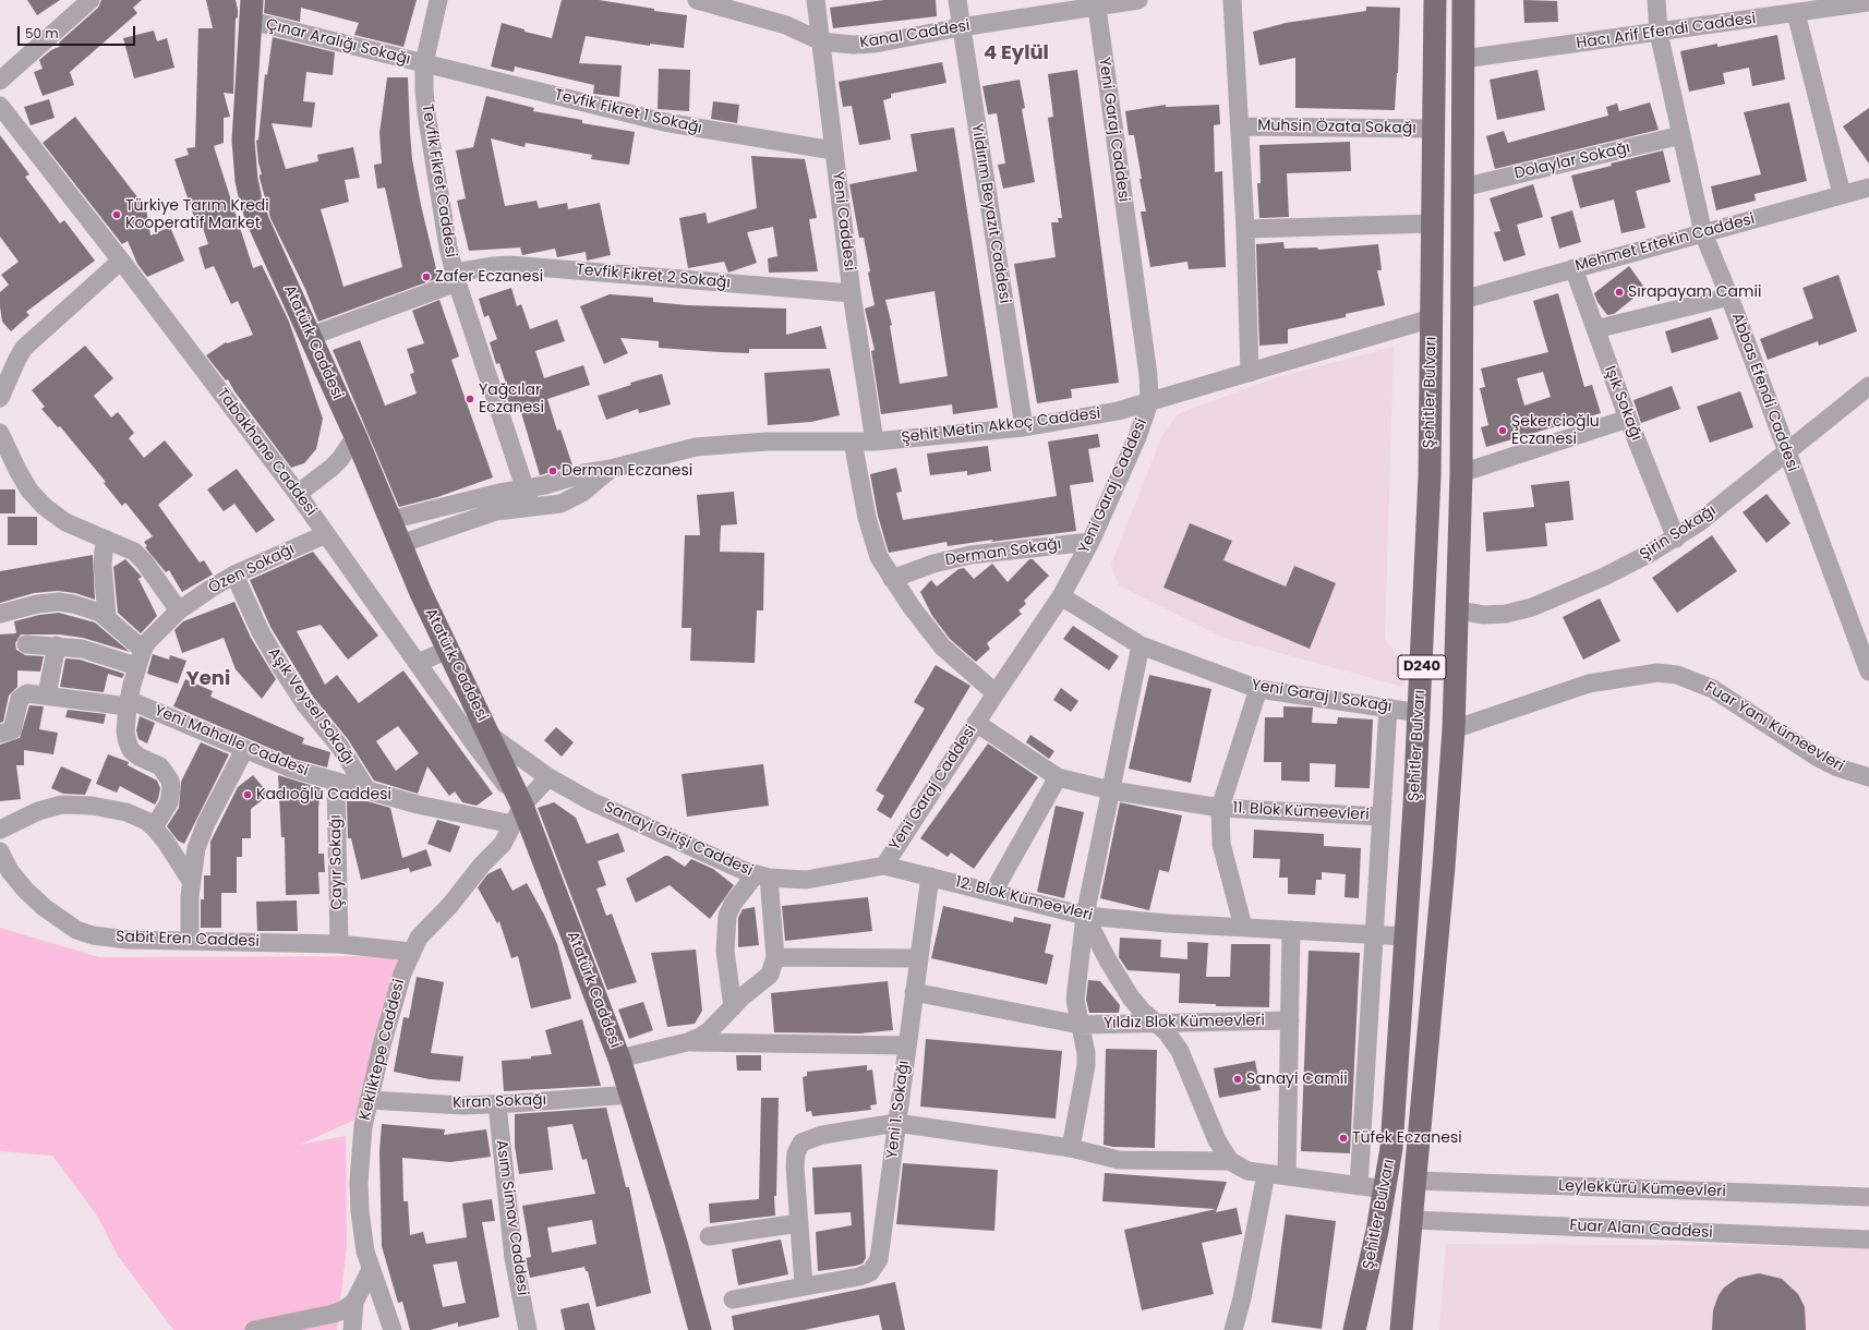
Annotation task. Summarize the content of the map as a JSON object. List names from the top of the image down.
{
  "streets": {
    "main road": ["Atatürk Caddesi", "Şehitler Bulvarı", "D240"],
    "street": [
      "Hacı Arif Efendi Caddesi",
      "Kanal Caddesi",
      "Çınar Aralığı Sokağı",
      "Tevfik Fikret 1 Sokağı",
      "Muhsin Özata Sokağı",
      "Yeni Garaj Caddesi",
      "Dolaylar Sokağı",
      "Tevfik Fikret Caddesi",
      "Yıldırım Beyazıt Caddesi",
      "Yeni Caddesi",
      "Mehmet Ertekin Caddesi",
      "Tevfik Fikret 2 Sokağı",
      "Abbas Efendi Caddesi",
      "Işık Sokağı",
      "Şehit Metin Akkoç Caddesi",
      "Tabakhane Caddesi",
      "Şirin Sokağı",
      "Derman Sokağı",
      "Özen Sokağı",
      "Yeni Garaj 1 Sokağı",
      "Aşık Veysel Sokağı",
      "Fuar Yanı Kümeevleri",
      "Yeni Mahalle Caddesi",
      "11. Blok Kümeevleri",
      "Sanayi Girişi Caddesi",
      "Çayır Sokağı",
      "12. Blok Kümeevleri",
      "Sabit Eren Caddesi",
      "Yıldız Blok Kümeevleri",
      "Kekliktepe Caddesi",
      "Kıran Sokağı",
      "Yeni 1. Sokağı",
      "Leylekkürü Kümeevleri",
      "Asım Simav Caddesi",
      "Fuar Alanı Caddesi"
    ]
  },
  "crossings": [
    ["Hacı Arif Efendi Caddesi", "Şehitler Bulvarı"],
    ["Hacı Arif Efendi Caddesi", "Abbas Efendi Caddesi"],
    ["Kanal Caddesi", "Yeni Garaj Caddesi"],
    ["Kanal Caddesi", "Yıldırım Beyazıt Caddesi"],
    ["Kanal Caddesi", "Yeni Caddesi"],
    ["Çınar Aralığı Sokağı", "Tevfik Fikret 1 Sokağı"],
    ["Çınar Aralığı Sokağı", "Tevfik Fikret Caddesi"],
    ["Çınar Aralığı Sokağı", "Atatürk Caddesi"],
    ["Tevfik Fikret 1 Sokağı", "Tevfik Fikret Caddesi"],
    ["Tevfik Fikret 1 Sokağı", "Yeni Caddesi"],
    ["Muhsin Özata Sokağı", "Şehitler Bulvarı"],
    ["Yeni Garaj Caddesi", "Şehit Metin Akkoç Caddesi"],
    ["Yeni Garaj Caddesi", "Derman Sokağı"],
    ["Yeni Garaj Caddesi", "Yeni Garaj 1 Sokağı"],
    ["Yeni Garaj Caddesi", "11. Blok Kümeevleri"],
    ["Yeni Garaj Caddesi", "Sanayi Girişi Caddesi"],
    ["Yeni Garaj Caddesi", "12. Blok Kümeevleri"],
    ["Dolaylar Sokağı", "Şehitler Bulvarı"],
    ["Dolaylar Sokağı", "Abbas Efendi Caddesi"],
    ["Tevfik Fikret Caddesi", "Tevfik Fikret 2 Sokağı"],
    ["Tevfik Fikret Caddesi", "Şehit Metin Akkoç Caddesi"],
    ["Yıldırım Beyazıt Caddesi", "Şehit Metin Akkoç Caddesi"],
    ["Yeni Caddesi", "Tevfik Fikret 2 Sokağı"],
    ["Yeni Caddesi", "Şehit Metin Akkoç Caddesi"],
    ["Mehmet Ertekin Caddesi", "Şehitler Bulvarı"],
    ["Mehmet Ertekin Caddesi", "Abbas Efendi Caddesi"],
    ["Mehmet Ertekin Caddesi", "Işık Sokağı"],
    ["Tevfik Fikret 2 Sokağı", "Atatürk Caddesi"],
    ["Atatürk Caddesi", "Şehit Metin Akkoç Caddesi"],
    ["Atatürk Caddesi", "Tabakhane Caddesi"],
    ["Atatürk Caddesi", "Yeni Mahalle Caddesi"],
    ["Atatürk Caddesi", "Sanayi Girişi Caddesi"],
    ["Atatürk Caddesi", "Kekliktepe Caddesi"],
    ["Atatürk Caddesi", "Kıran Sokağı"],
    ["Şehitler Bulvarı", "Şehit Metin Akkoç Caddesi"],
    ["Şehitler Bulvarı", "Şirin Sokağı"],
    ["Şehitler Bulvarı", "Yeni Garaj 1 Sokağı"],
    ["Şehitler Bulvarı", "Fuar Yanı Kümeevleri"],
    ["Şehitler Bulvarı", "12. Blok Kümeevleri"],
    ["Şehitler Bulvarı", "Leylekkürü Kümeevleri"],
    ["Şehitler Bulvarı", "Fuar Alanı Caddesi"],
    ["Abbas Efendi Caddesi", "Şirin Sokağı"],
    ["Işık Sokağı", "Şirin Sokağı"],
    ["Tabakhane Caddesi", "Özen Sokağı"],
    ["Tabakhane Caddesi", "Yeni Mahalle Caddesi"],
    ["Tabakhane Caddesi", "Kekliktepe Caddesi"],
    ["Özen Sokağı", "Aşık Veysel Sokağı"],
    ["Özen Sokağı", "Yeni Mahalle Caddesi"],
    ["Yeni Garaj 1 Sokağı", "11. Blok Kümeevleri"],
    ["Aşık Veysel Sokağı", "Yeni Mahalle Caddesi"],
    ["Yeni Mahalle Caddesi", "Çayır Sokağı"],
    ["Yeni Mahalle Caddesi", "Kekliktepe Caddesi"],
    ["11. Blok Kümeevleri", "12. Blok Kümeevleri"],
    ["Sanayi Girişi Caddesi", "12. Blok Kümeevleri"],
    ["Sanayi Girişi Caddesi", "Kekliktepe Caddesi"],
    ["Çayır Sokağı", "Sabit Eren Caddesi"],
    ["12. Blok Kümeevleri", "Yeni 1. Sokağı"],
    ["Sabit Eren Caddesi", "Kekliktepe Caddesi"],
    ["Yıldız Blok Kümeevleri", "Yeni 1. Sokağı"],
    ["Kekliktepe Caddesi", "Kıran Sokağı"],
    ["Kıran Sokağı", "Asım Simav Caddesi"]
  ],
  "districts": ["4 Eylül", "Yeni"],
  "places": [
    "Türkiye Tarım Kredi Kooperatif Market",
    "Zafer Eczanesi",
    "Sırapayam Camii",
    "Yağcılar Eczanesi",
    "Şekercioğlu Eczanesi",
    "Derman Eczanesi",
    "Kadıoğlu Caddesi",
    "Sanayi Camii",
    "Tüfek Eczanesi"
  ],
  "scale_bar": "50 m"
}
